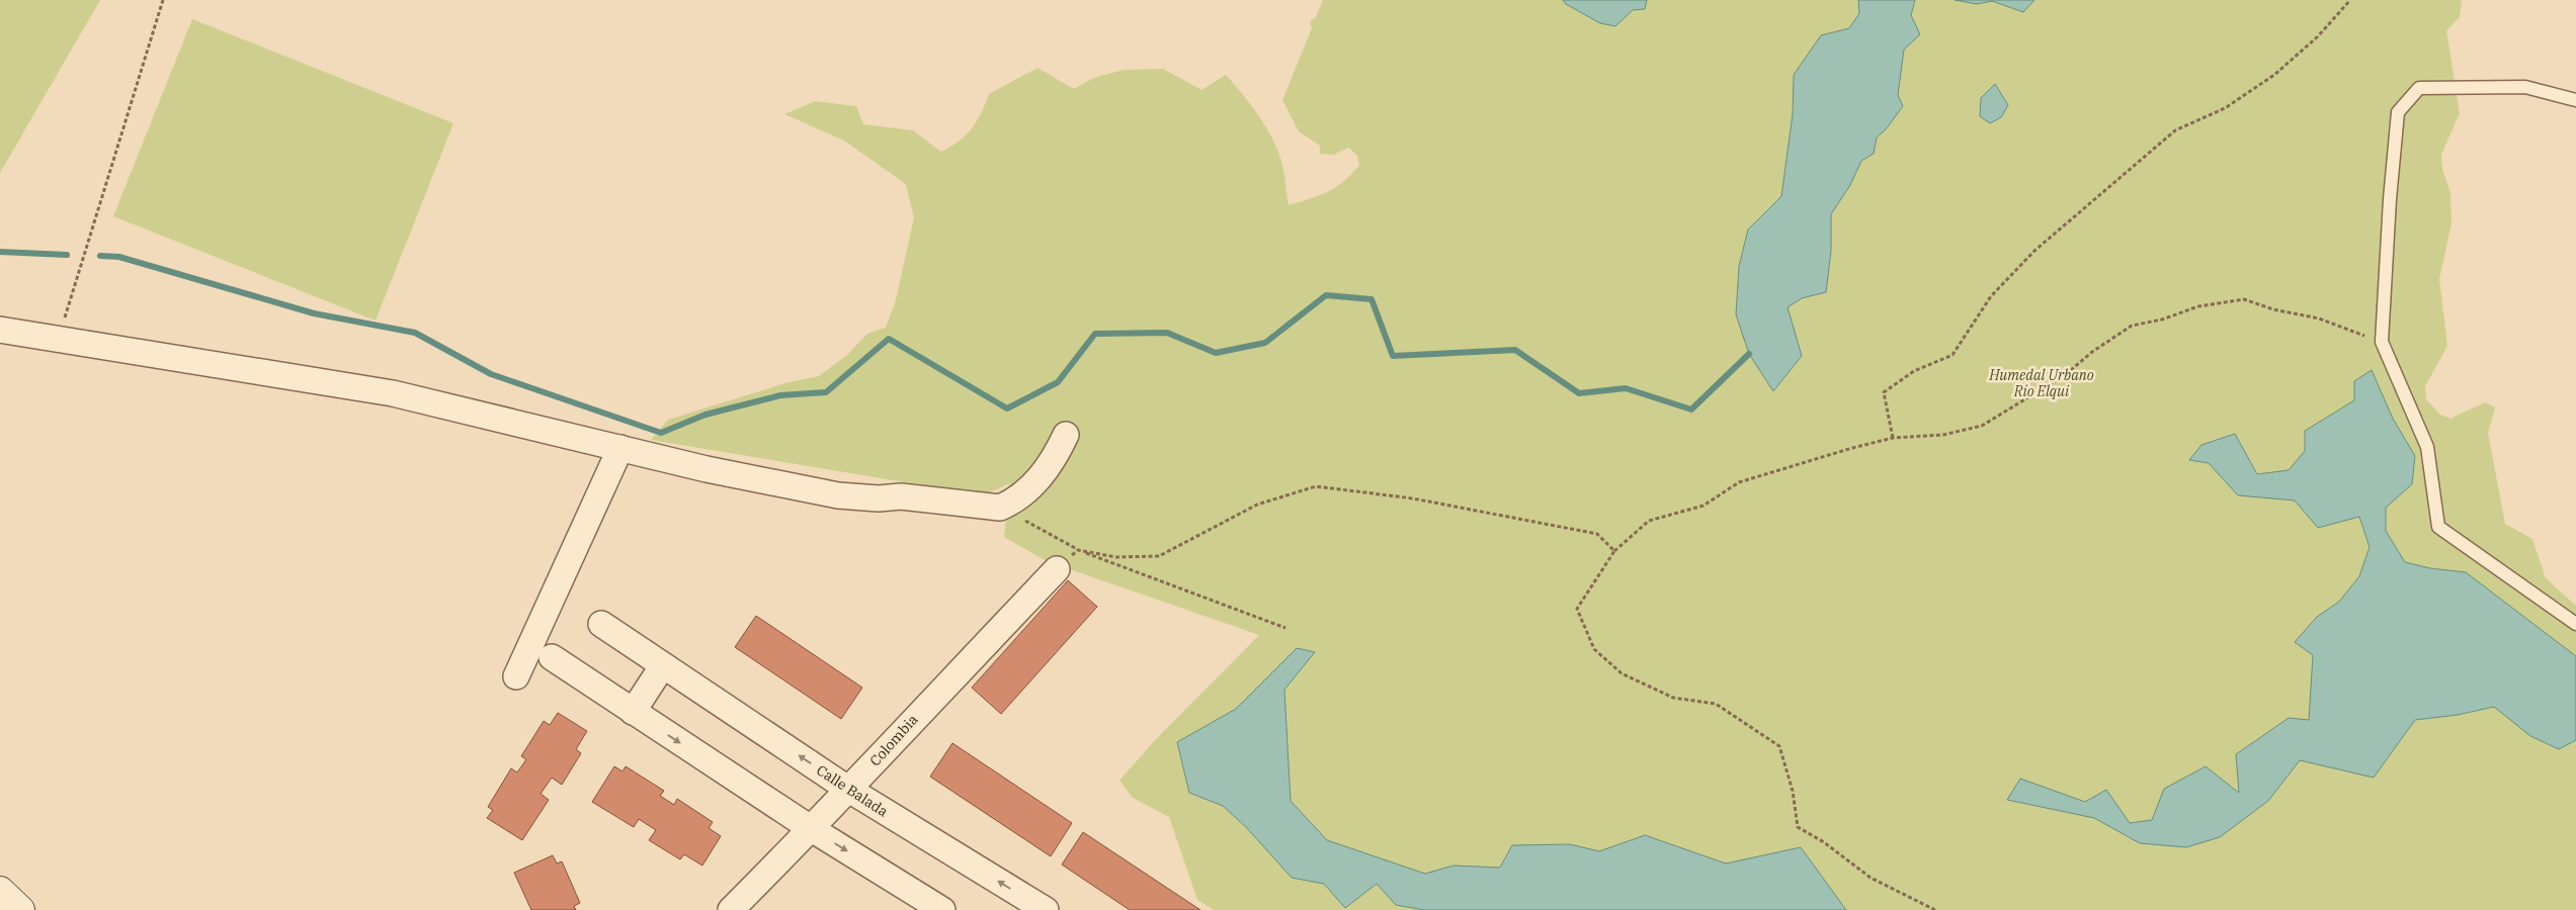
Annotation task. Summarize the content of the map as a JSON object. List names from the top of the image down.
{
  "streets": {
    "street": ["Colombia", "Calle Balada"]
  },
  "crossings": [
    ["Colombia", "Calle Balada"]
  ],
  "parks": ["Humedal Urbano Río Elqui"]
}
